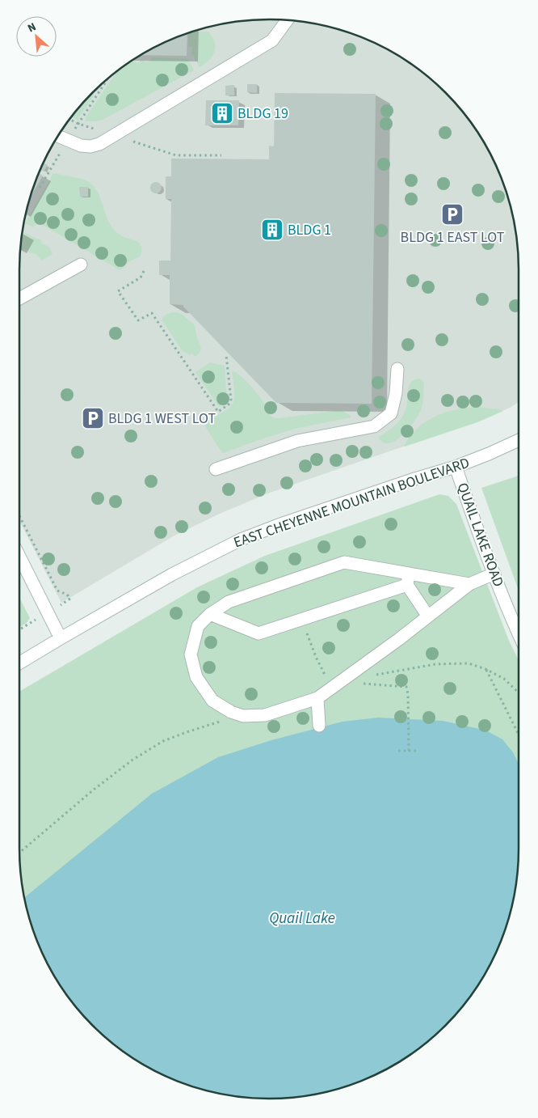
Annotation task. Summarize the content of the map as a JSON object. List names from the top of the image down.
{
  "streets": {
    "street": ["EAST CHEYENNE MOUNTAIN BOULEVARD", "QUAIL LAKE ROAD"]
  },
  "crossings": [
    ["EAST CHEYENNE MOUNTAIN BOULEVARD", "QUAIL LAKE ROAD"]
  ],
  "water": ["Quail Lake"],
  "places": {
    "building": ["BLDG 19", "BLDG 1"],
    "parking": ["BLDG 1 EAST LOT", "BLDG 1 WEST LOT"]
  },
  "north": "top left"
}
